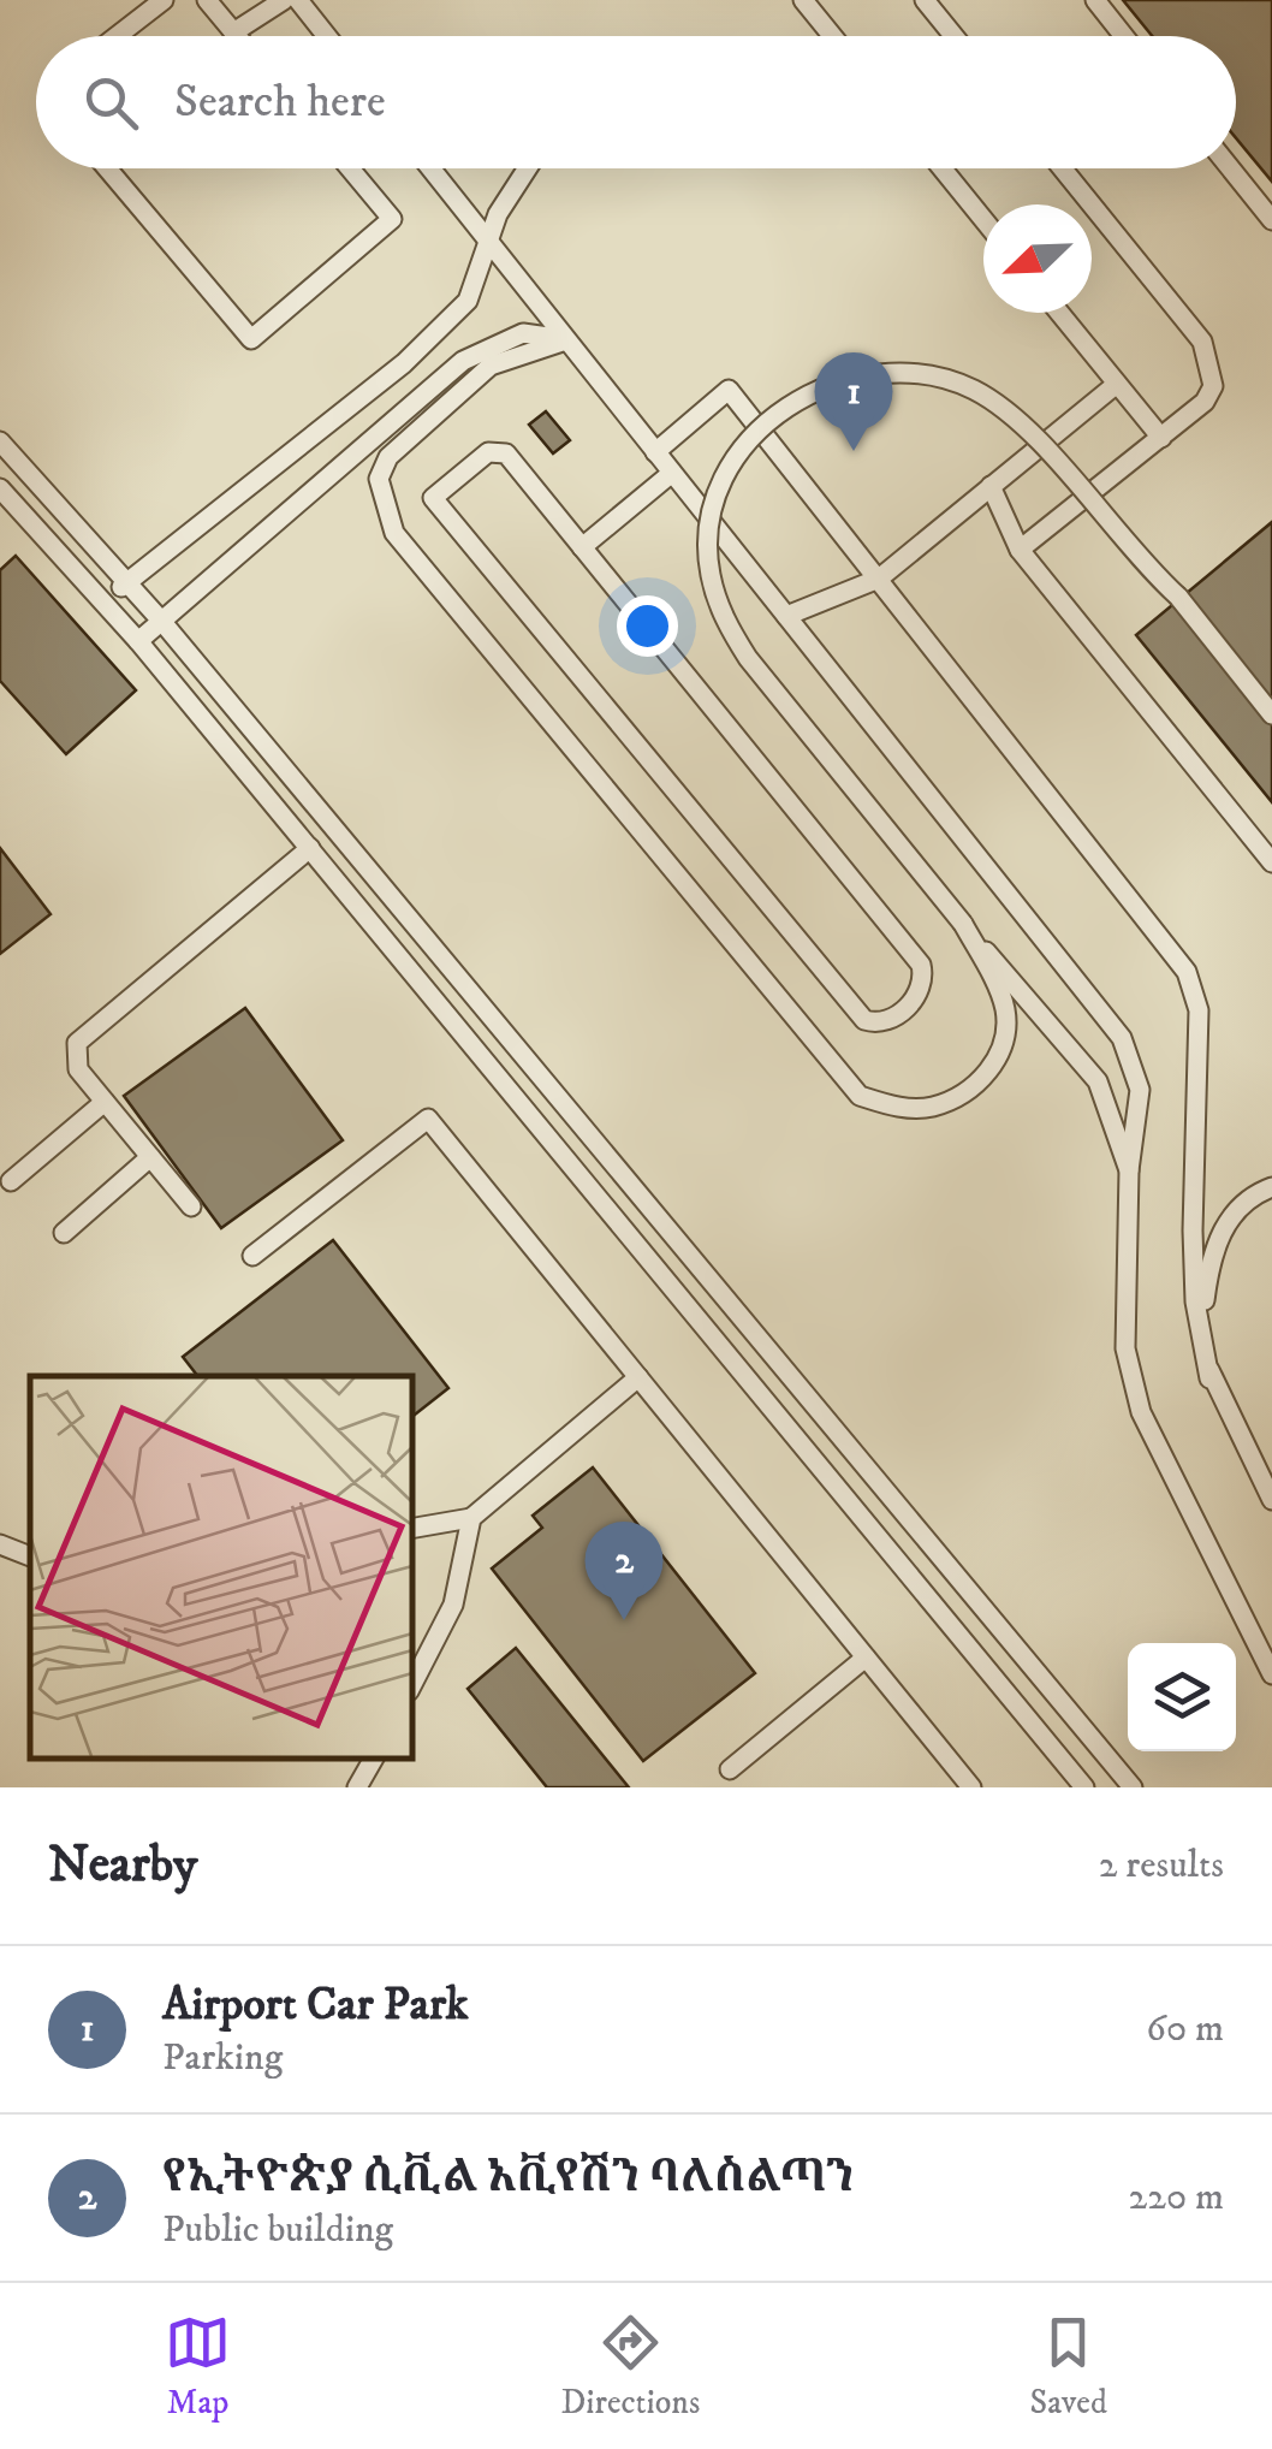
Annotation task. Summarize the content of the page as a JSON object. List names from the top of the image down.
{
  "north": "bottom left",
  "page": {
    "search": "Search here",
    "pins": ["1", "2"],
    "heading": ["Nearby", "2 results"],
    "list": [
      {
        "mark": "1",
        "name": "Airport Car Park",
        "note": "Parking",
        "value": "60 m"
      },
      {
        "mark": "2",
        "name": "የኢትዮጵያ ሲቪል አቪየሽን ባለስልጣን",
        "note": "Public building",
        "value": "220 m"
      }
    ],
    "nav": ["Map", "Directions", "Saved"]
  }
}
